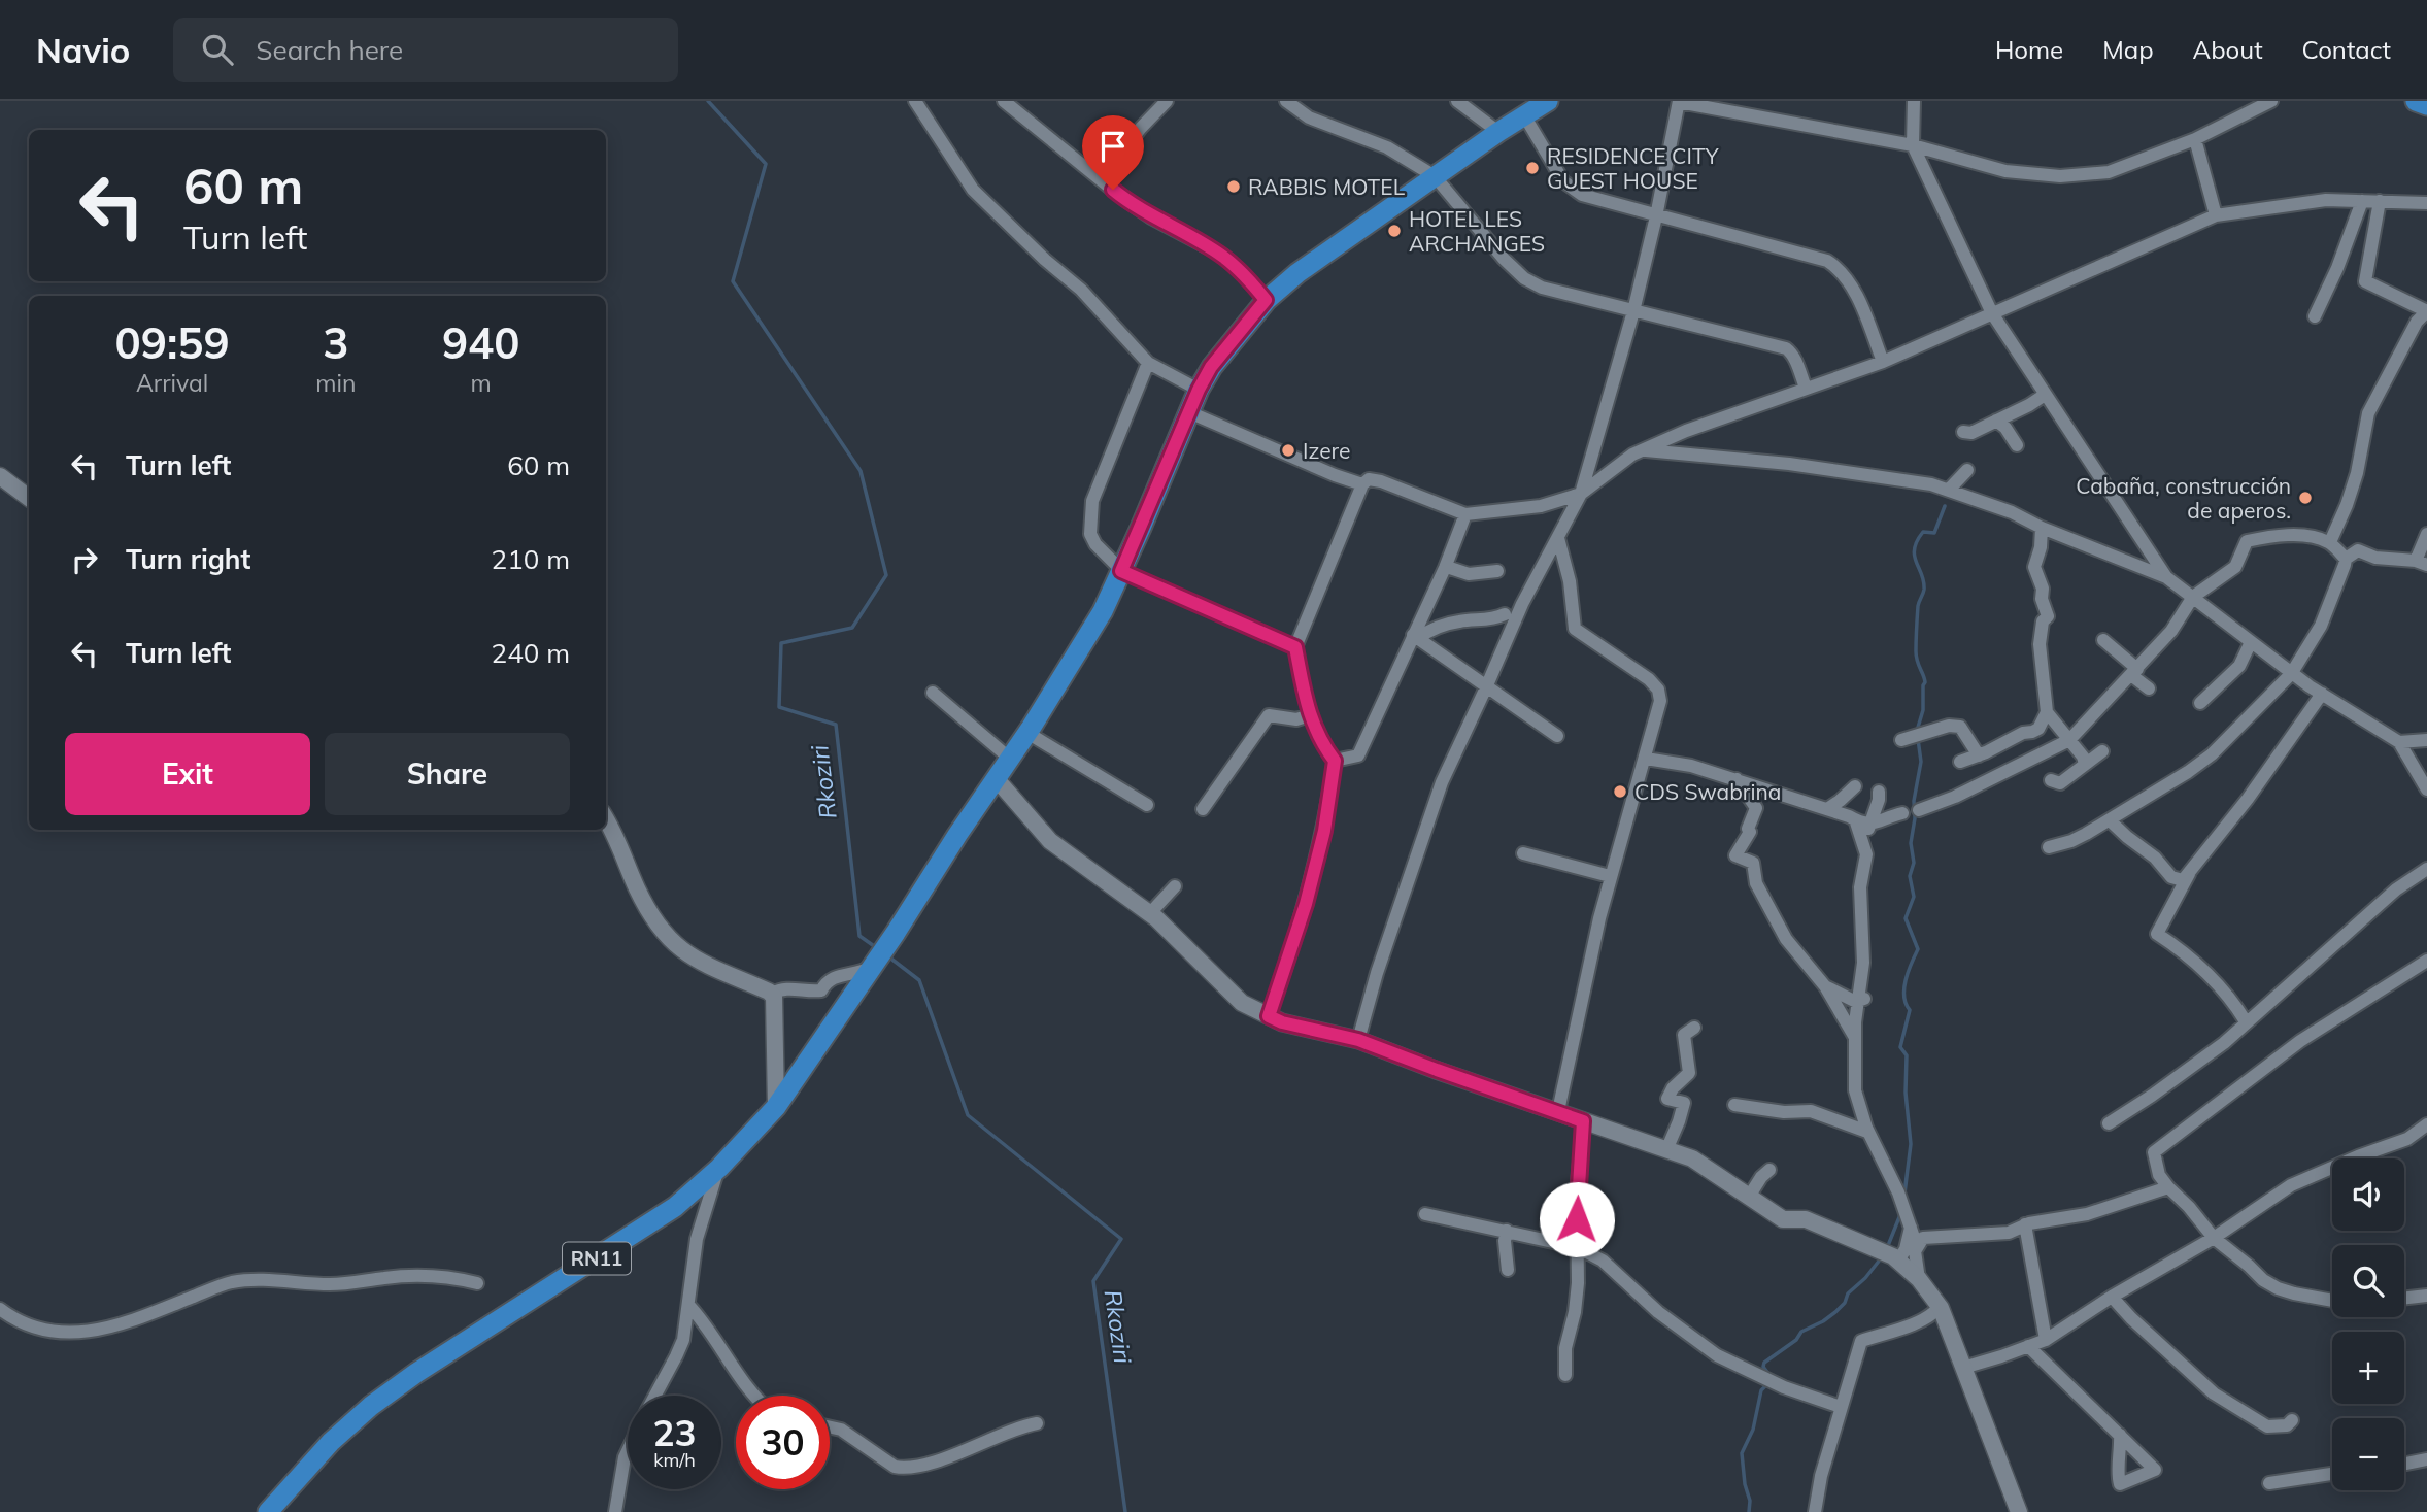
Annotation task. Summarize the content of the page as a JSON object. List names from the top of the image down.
{
  "streets": {
    "main road": ["RN11"]
  },
  "water": ["Rkoziri"],
  "places": [
    "RESIDENCE CITY GUEST HOUSE",
    "RABBIS MOTEL",
    "HOTEL LES ARCHANGES",
    "Izere",
    "Cabaña, construcción de aperos.",
    "CDS Swabrina"
  ],
  "page": {
    "header": "Navio",
    "search": "Search here",
    "nav": [
      "Home",
      "Map",
      "About",
      "Contact"
    ],
    "turn": ["60 m", "Turn left"],
    "eta": [
      "09:59",
      "Arrival",
      "3",
      "min",
      "940",
      "m"
    ],
    "list": [
      {
        "name": "Turn left",
        "value": "60 m"
      },
      {
        "name": "Turn right",
        "value": "210 m"
      },
      {
        "name": "Turn left",
        "value": "240 m"
      }
    ],
    "buttons": ["Exit", "Share"],
    "map_buttons": ["+", "−"],
    "speed": "23 km/h",
    "limit": "30"
  }
}
